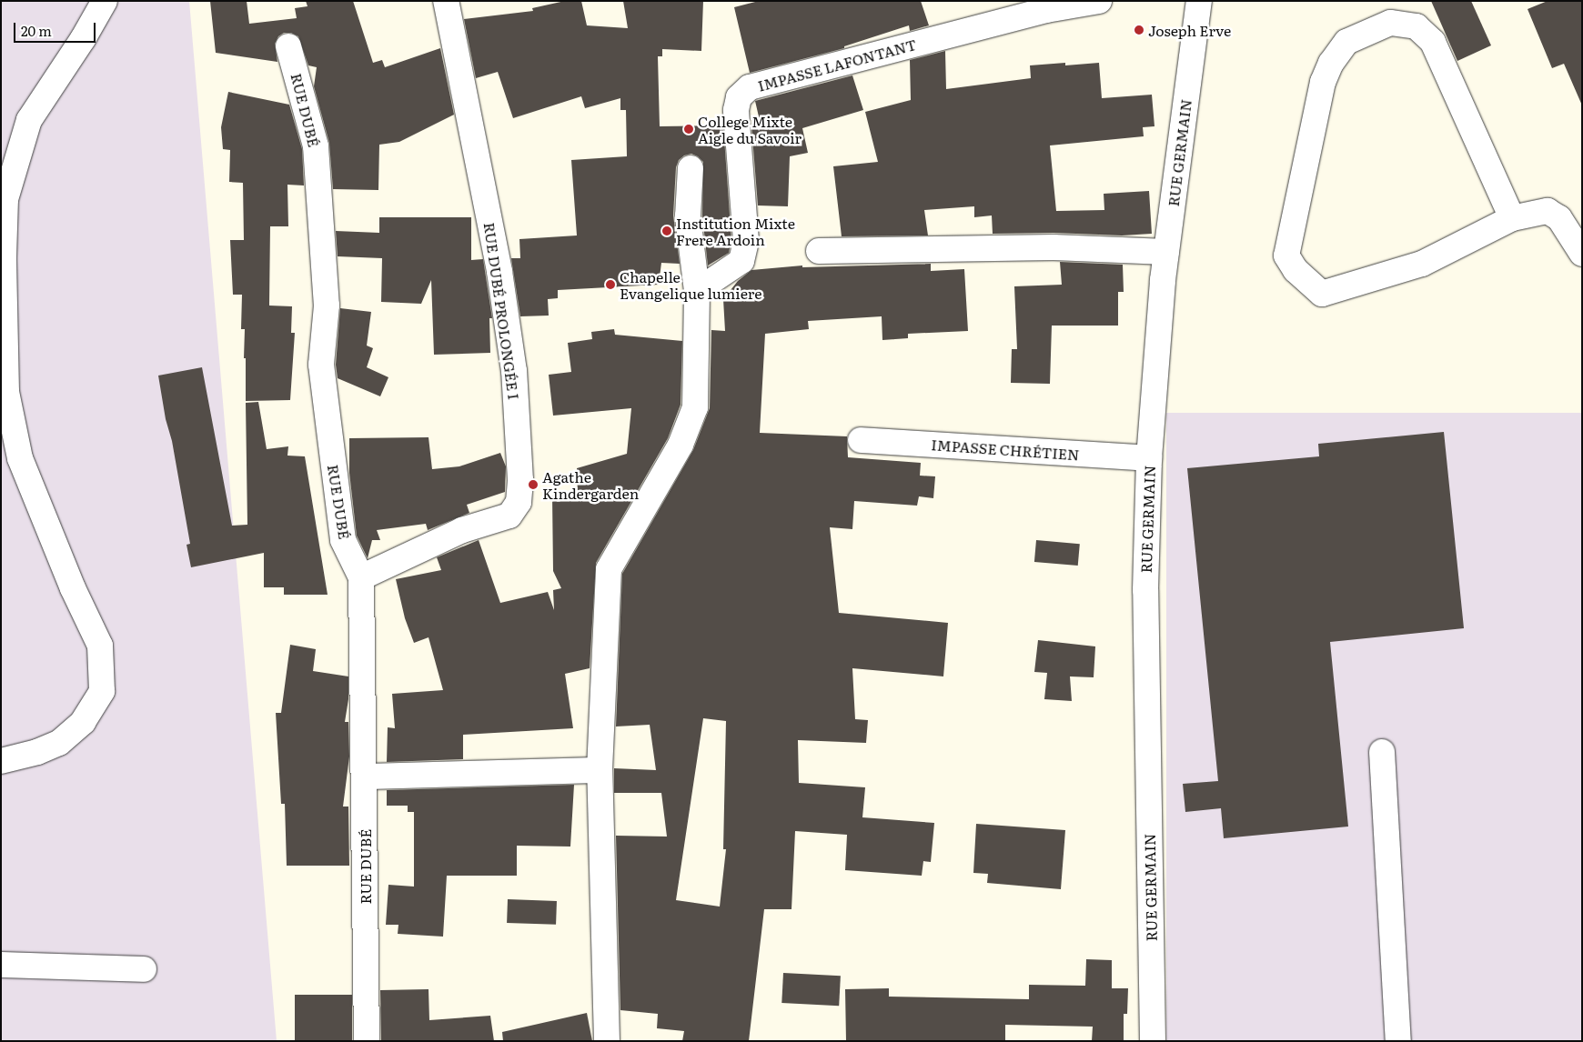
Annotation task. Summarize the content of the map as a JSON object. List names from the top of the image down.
{
  "streets": {
    "street": [
      "IMPASSE LAFONTANT",
      "RUE DUBÉ",
      "RUE GERMAIN",
      "RUE DUBÉ PROLONGÉE I",
      "IMPASSE CHRÉTIEN"
    ]
  },
  "crossings": [
    ["RUE DUBÉ", "RUE DUBÉ PROLONGÉE I"],
    ["RUE GERMAIN", "IMPASSE CHRÉTIEN"]
  ],
  "places": [
    "Joseph Erve",
    "College Mixte Aigle du Savoir",
    "Institution Mixte Frere Ardoin",
    "Chapelle Evangelique lumiere",
    "Agathe Kindergarden"
  ],
  "scale_bar": "20 m"
}
